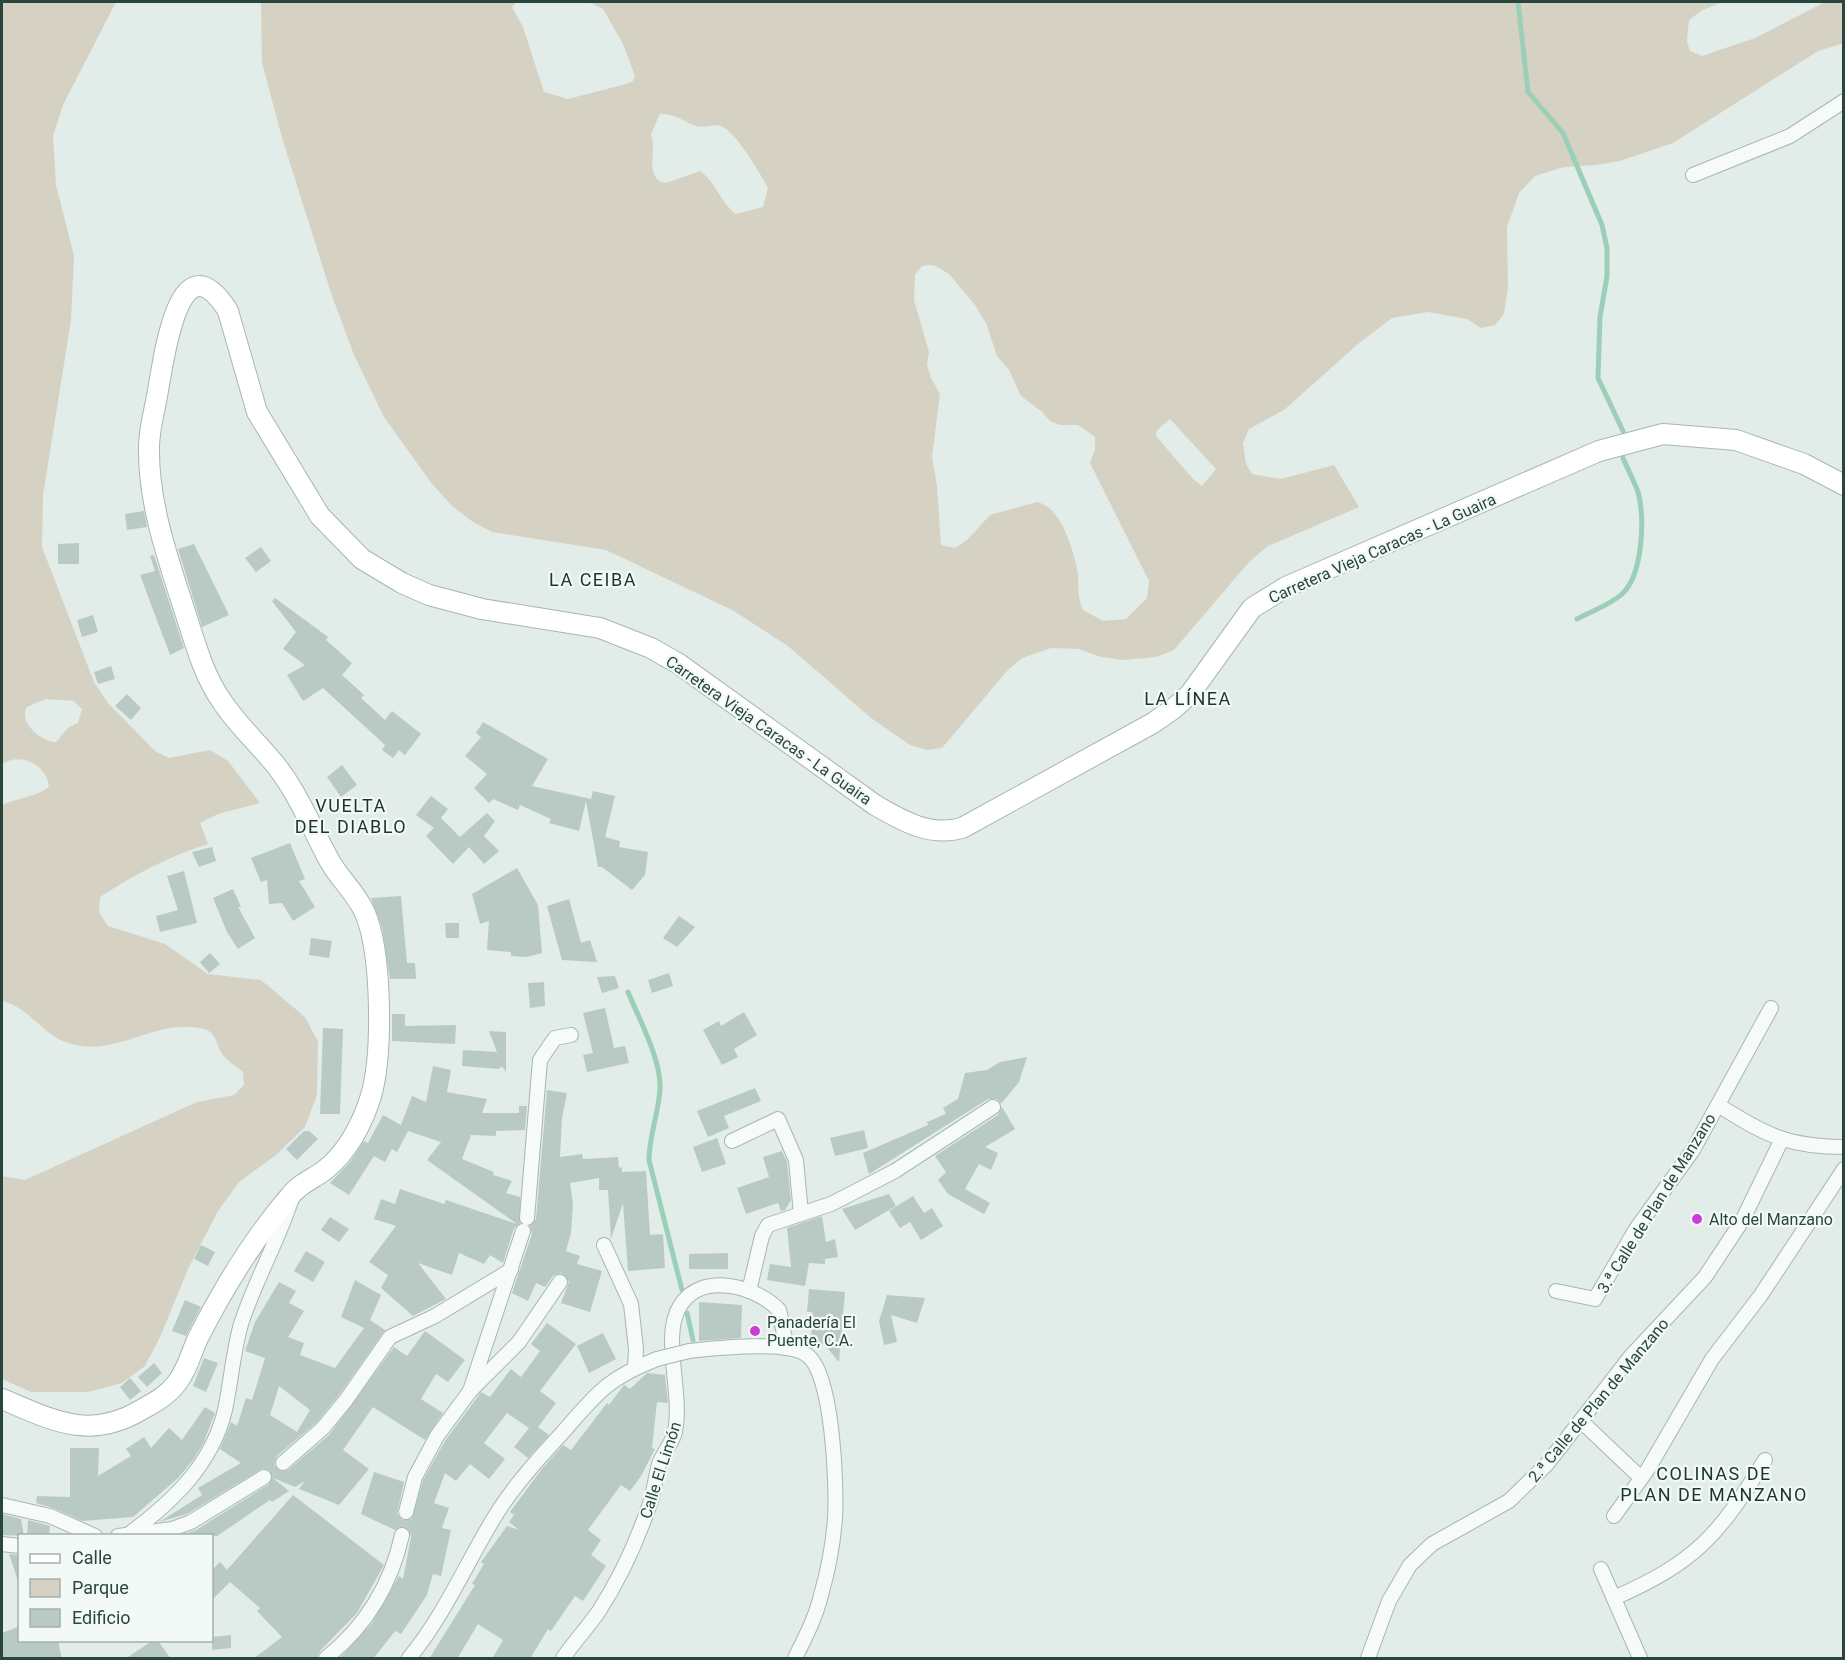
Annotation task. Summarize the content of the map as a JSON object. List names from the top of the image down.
{
  "streets": {
    "main road": ["Carretera Vieja Caracas - La Guaira"],
    "street": ["3.ª Calle de Plan de Manzano", "2.ª Calle de Plan de Manzano", "Calle El Limón"]
  },
  "districts": [
    "LA CEIBA",
    "LA LÍNEA",
    "VUELTA DEL DIABLO",
    "COLINAS DE PLAN DE MANZANO"
  ],
  "places": ["Alto del Manzano", "Panadería El Puente, C.A."],
  "legend": ["Calle", "Parque", "Edificio"]
}
